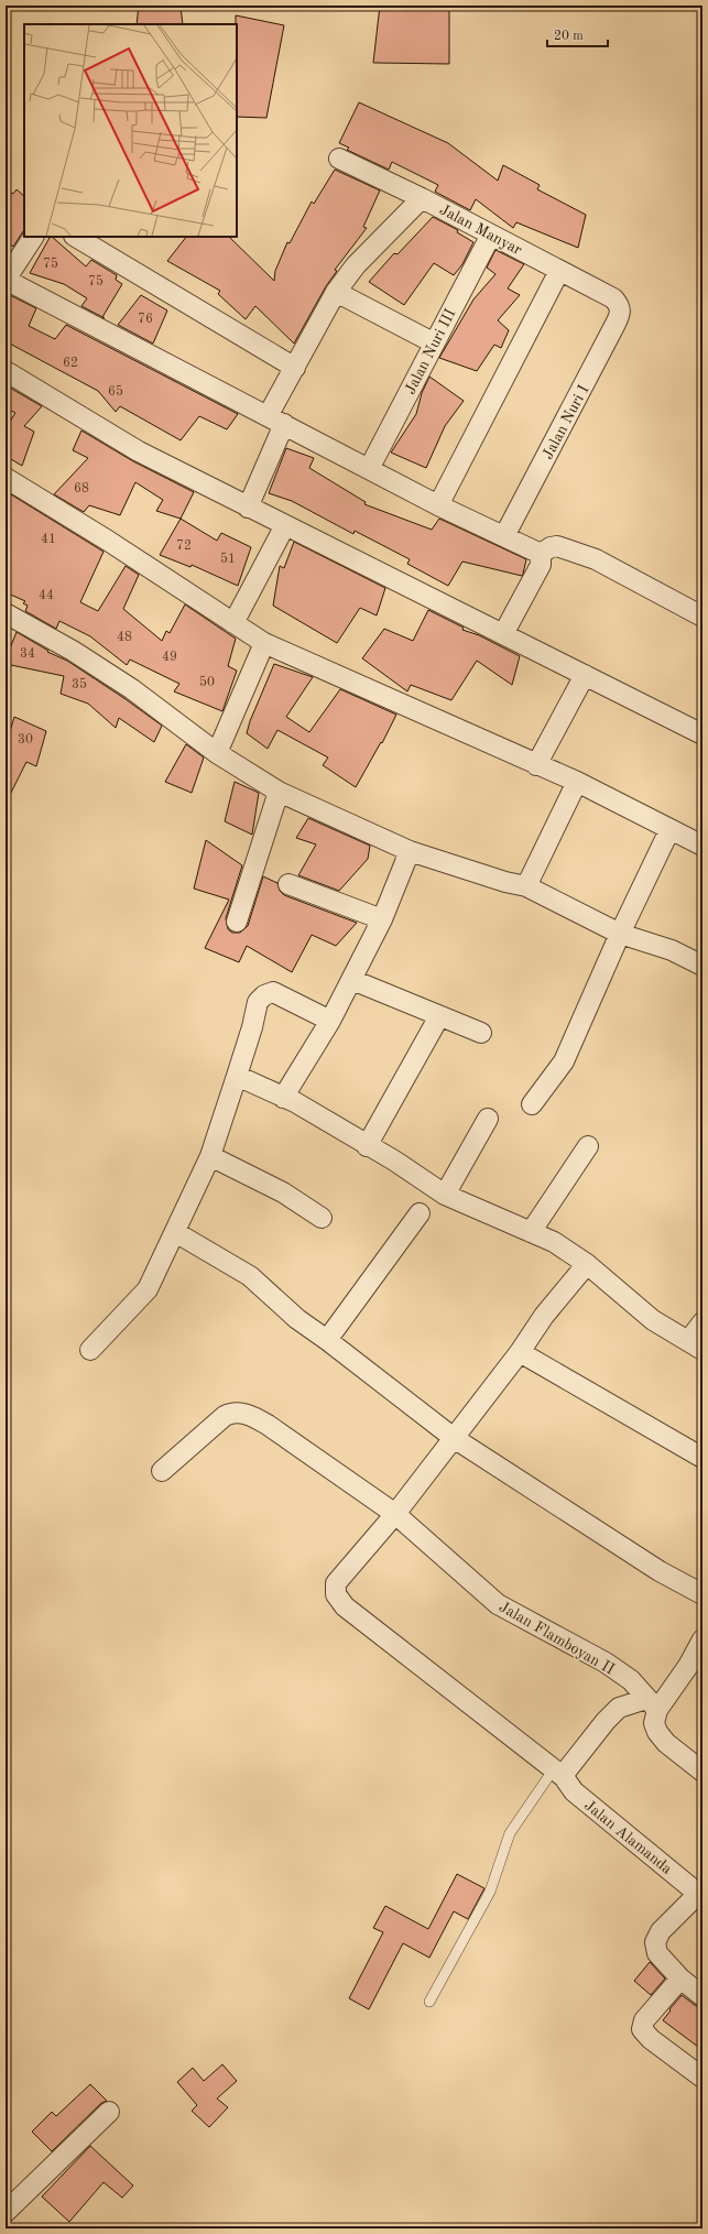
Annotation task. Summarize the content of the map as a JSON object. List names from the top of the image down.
{
  "streets": {
    "street": [
      "Jalan Manyar",
      "Jalan Nuri III",
      "Jalan Nuri I",
      "Jalan Flamboyan II",
      "Jalan Alamanda"
    ]
  },
  "crossings": [
    ["Jalan Manyar", "Jalan Nuri III"],
    ["Jalan Manyar", "Jalan Nuri I"],
    ["Jalan Flamboyan II", "Jalan Alamanda"]
  ],
  "house_numbers": [
    "75",
    "75",
    "76",
    "62",
    "65",
    "68",
    "41",
    "72",
    "51",
    "44",
    "48",
    "34",
    "49",
    "50",
    "35",
    "30"
  ],
  "scale_bar": "20 m"
}
